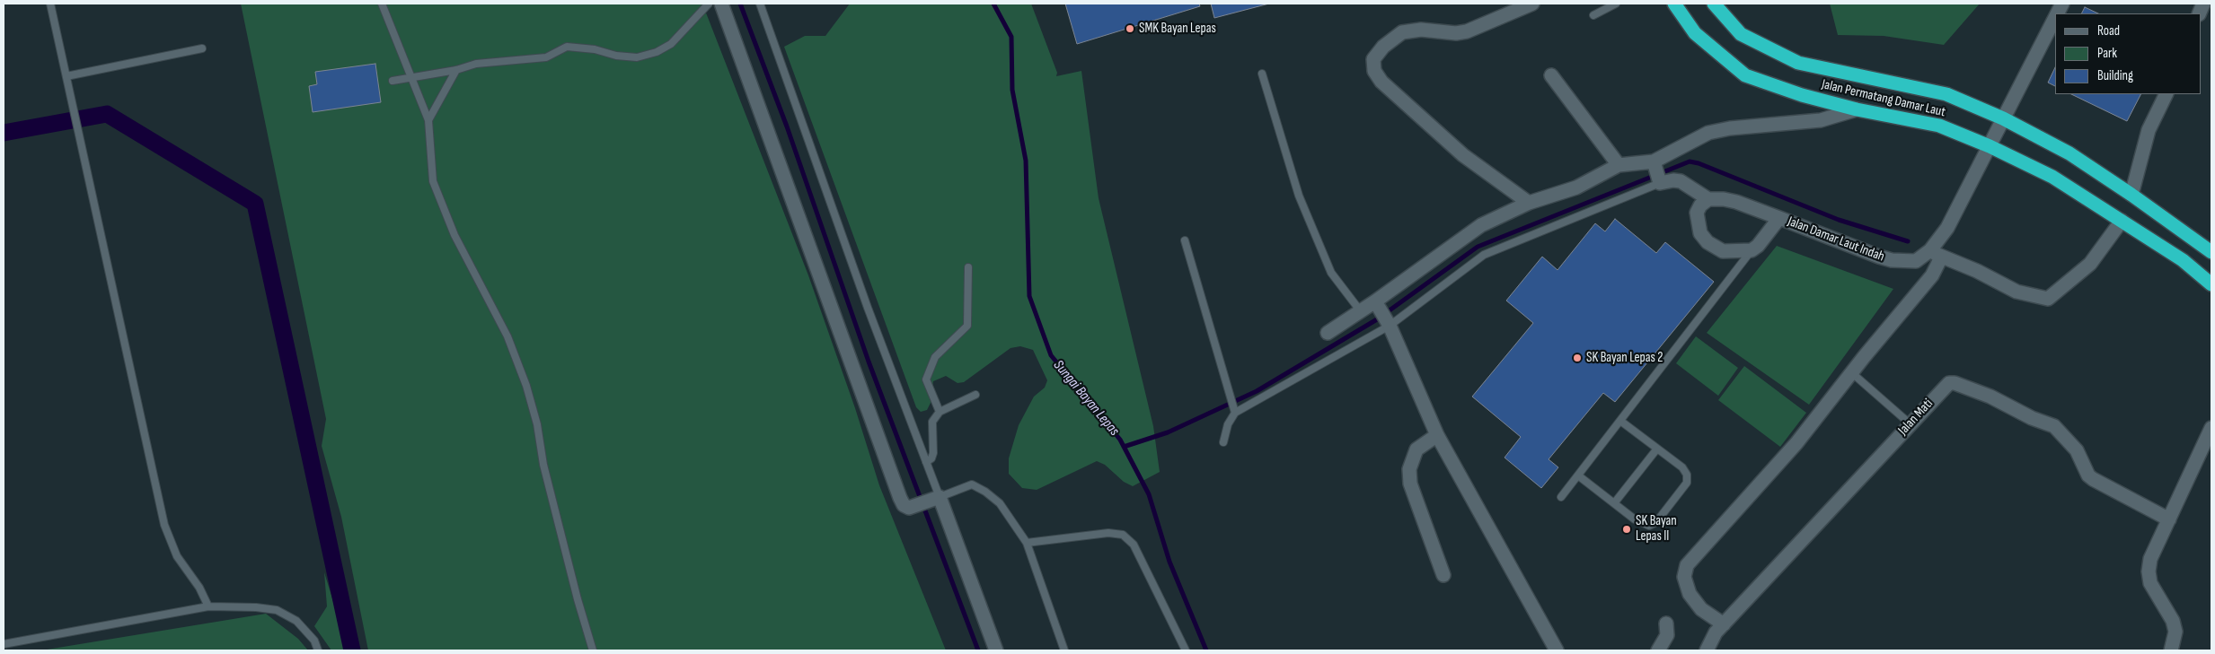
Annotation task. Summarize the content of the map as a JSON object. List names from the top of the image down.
{
  "streets": {
    "highway": ["Jalan Permatang Damar Laut"],
    "street": ["Jalan Damar Laut Indah", "Jalan Mati"]
  },
  "crossings": [
    ["Jalan Permatang Damar Laut", "Jalan Damar Laut Indah"]
  ],
  "water": ["Sungai Bayan Lepas"],
  "places": ["SMK Bayan Lepas", "SK Bayan Lepas 2", "SK Bayan Lepas II"],
  "legend": ["Road", "Park", "Building"]
}
